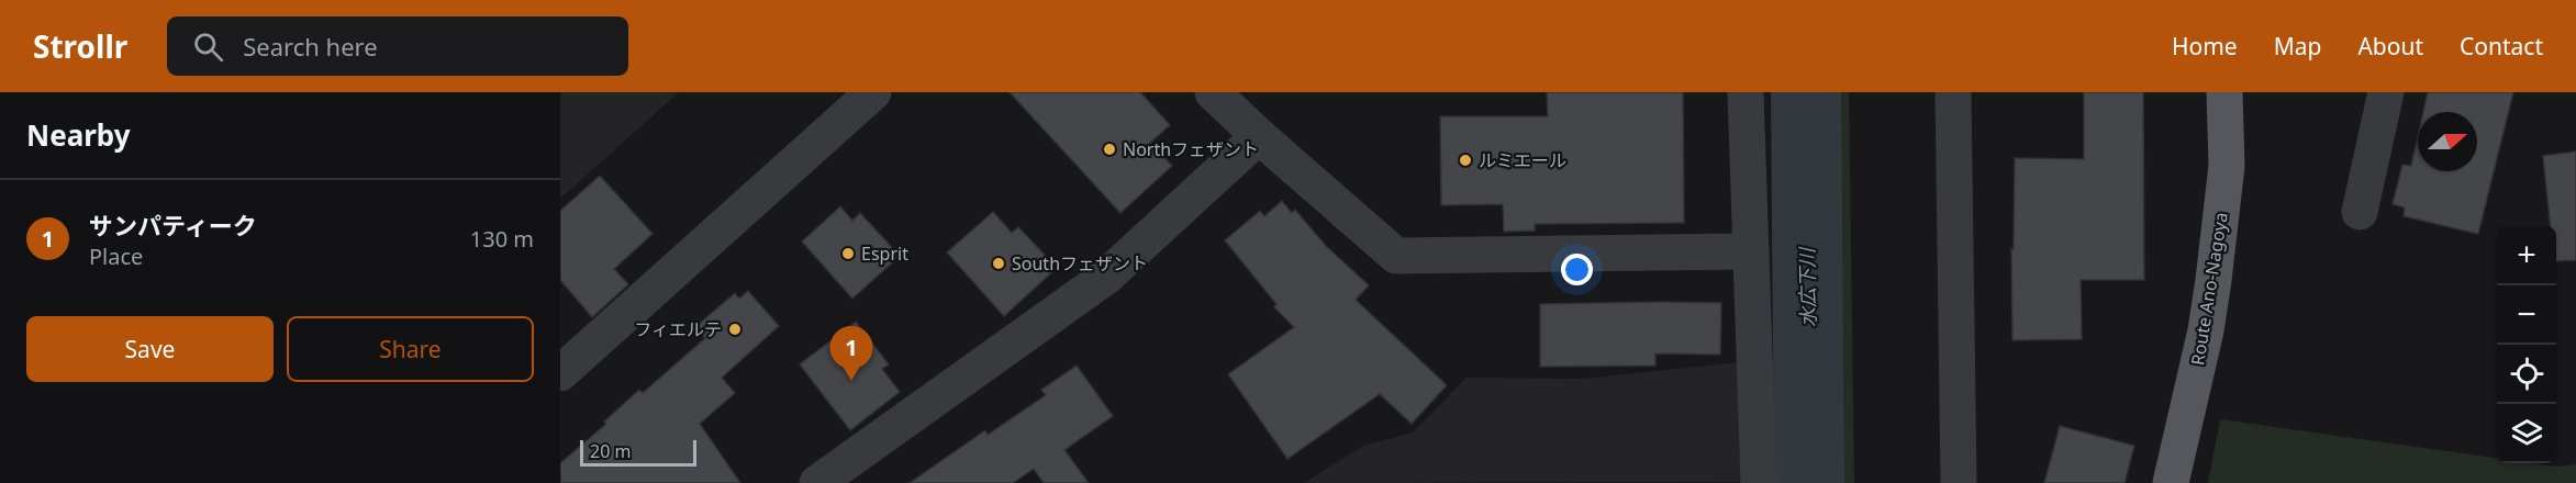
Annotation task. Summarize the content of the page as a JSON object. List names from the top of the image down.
{
  "streets": {
    "main road": ["Route Ano-Nagoya"]
  },
  "water": ["水広下川"],
  "places": [
    "Northフェザント",
    "ルミエール",
    "Esprit",
    "Southフェザント",
    "フィエルテ"
  ],
  "scale_bar": "20 m",
  "north": "right",
  "page": {
    "header": "Strollr",
    "search": "Search here",
    "nav": [
      "Home",
      "Map",
      "About",
      "Contact"
    ],
    "heading": "Nearby",
    "list": [
      {
        "mark": "1",
        "name": "サンパティーク",
        "note": "Place",
        "value": "130 m"
      }
    ],
    "map_buttons": ["+", "−"],
    "buttons": ["Save", "Share"],
    "pins": "1",
    "scale": "20 m"
  }
}
